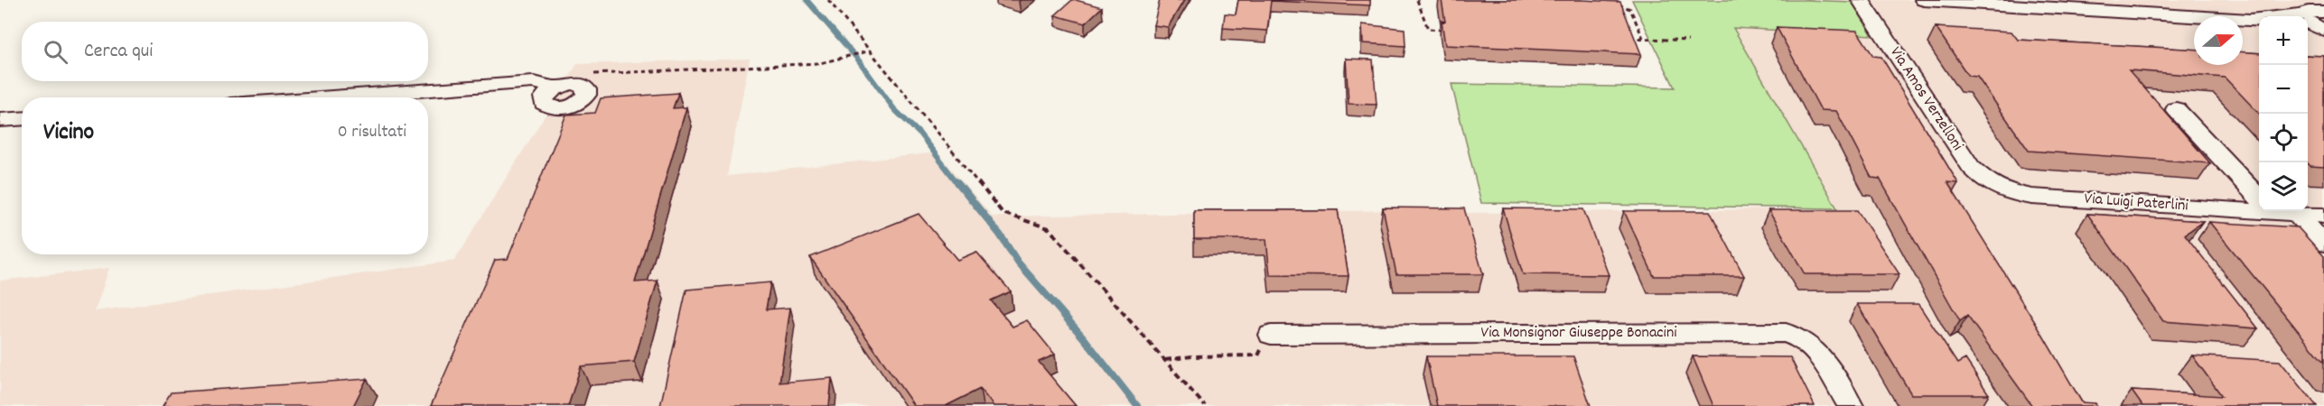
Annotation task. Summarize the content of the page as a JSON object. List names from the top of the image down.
{
  "streets": {
    "street": ["Via Amos Verzelloni", "Via Luigi Paterlini", "Via Monsignor Giuseppe Bonacini"]
  },
  "crossings": [
    ["Via Amos Verzelloni", "Via Luigi Paterlini"]
  ],
  "north": "right",
  "page": {
    "map_buttons": ["+", "−"],
    "search": "Cerca qui",
    "heading": ["Vicino", "0 risultati"]
  }
}
